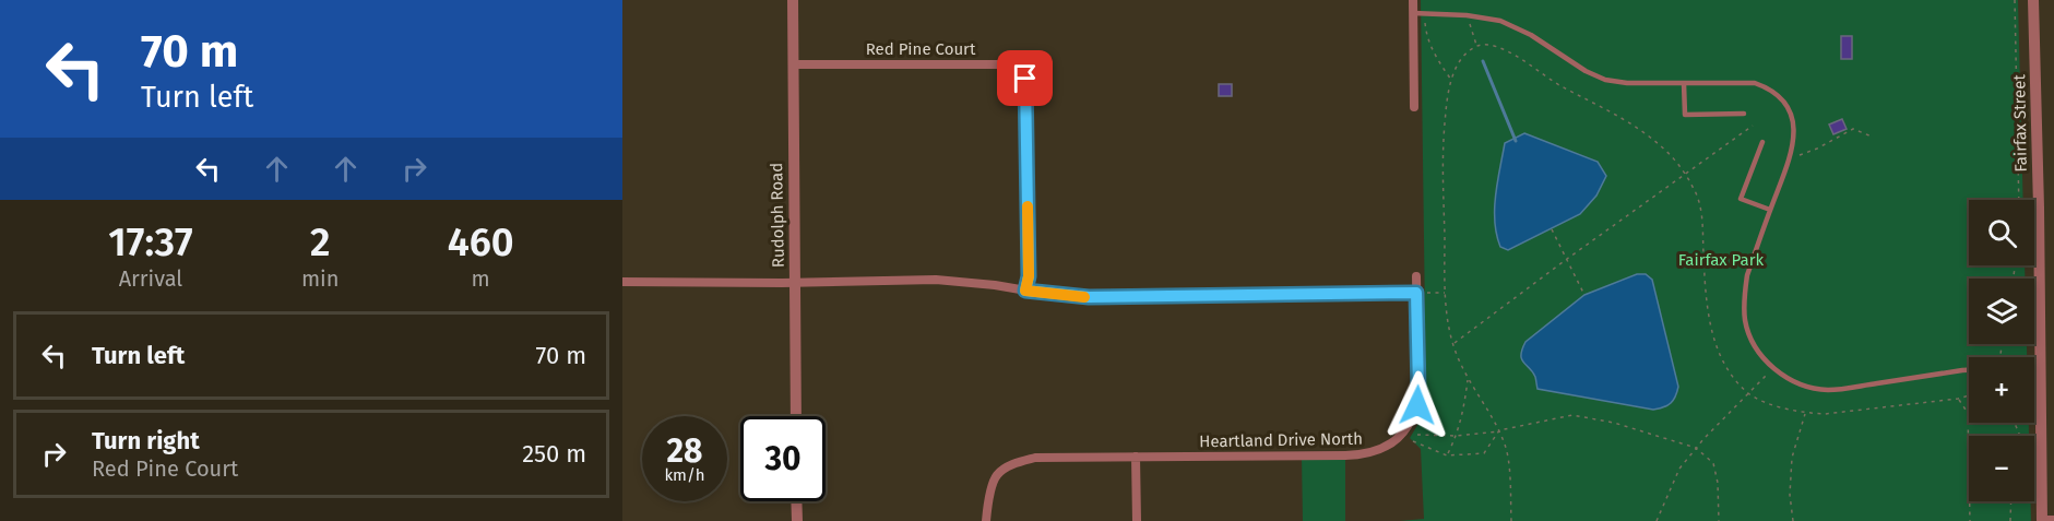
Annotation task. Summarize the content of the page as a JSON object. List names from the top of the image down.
{
  "streets": {
    "street": [
      "Red Pine Court",
      "Fairfax Street",
      "Rudolph Road",
      "Heartland Drive North"
    ]
  },
  "crossings": [
    ["Red Pine Court", "Rudolph Road"]
  ],
  "parks": ["Fairfax Park"],
  "page": {
    "turn": ["70 m", "Turn left"],
    "eta": [
      "17:37",
      "Arrival",
      "2",
      "min",
      "460",
      "m"
    ],
    "map_buttons": ["+", "−"],
    "list": [
      {
        "name": "Turn left",
        "value": "70 m"
      },
      {
        "name": "Turn right",
        "note": "Red Pine Court",
        "value": "250 m"
      }
    ],
    "speed": "28 km/h",
    "limit": "30"
  }
}
